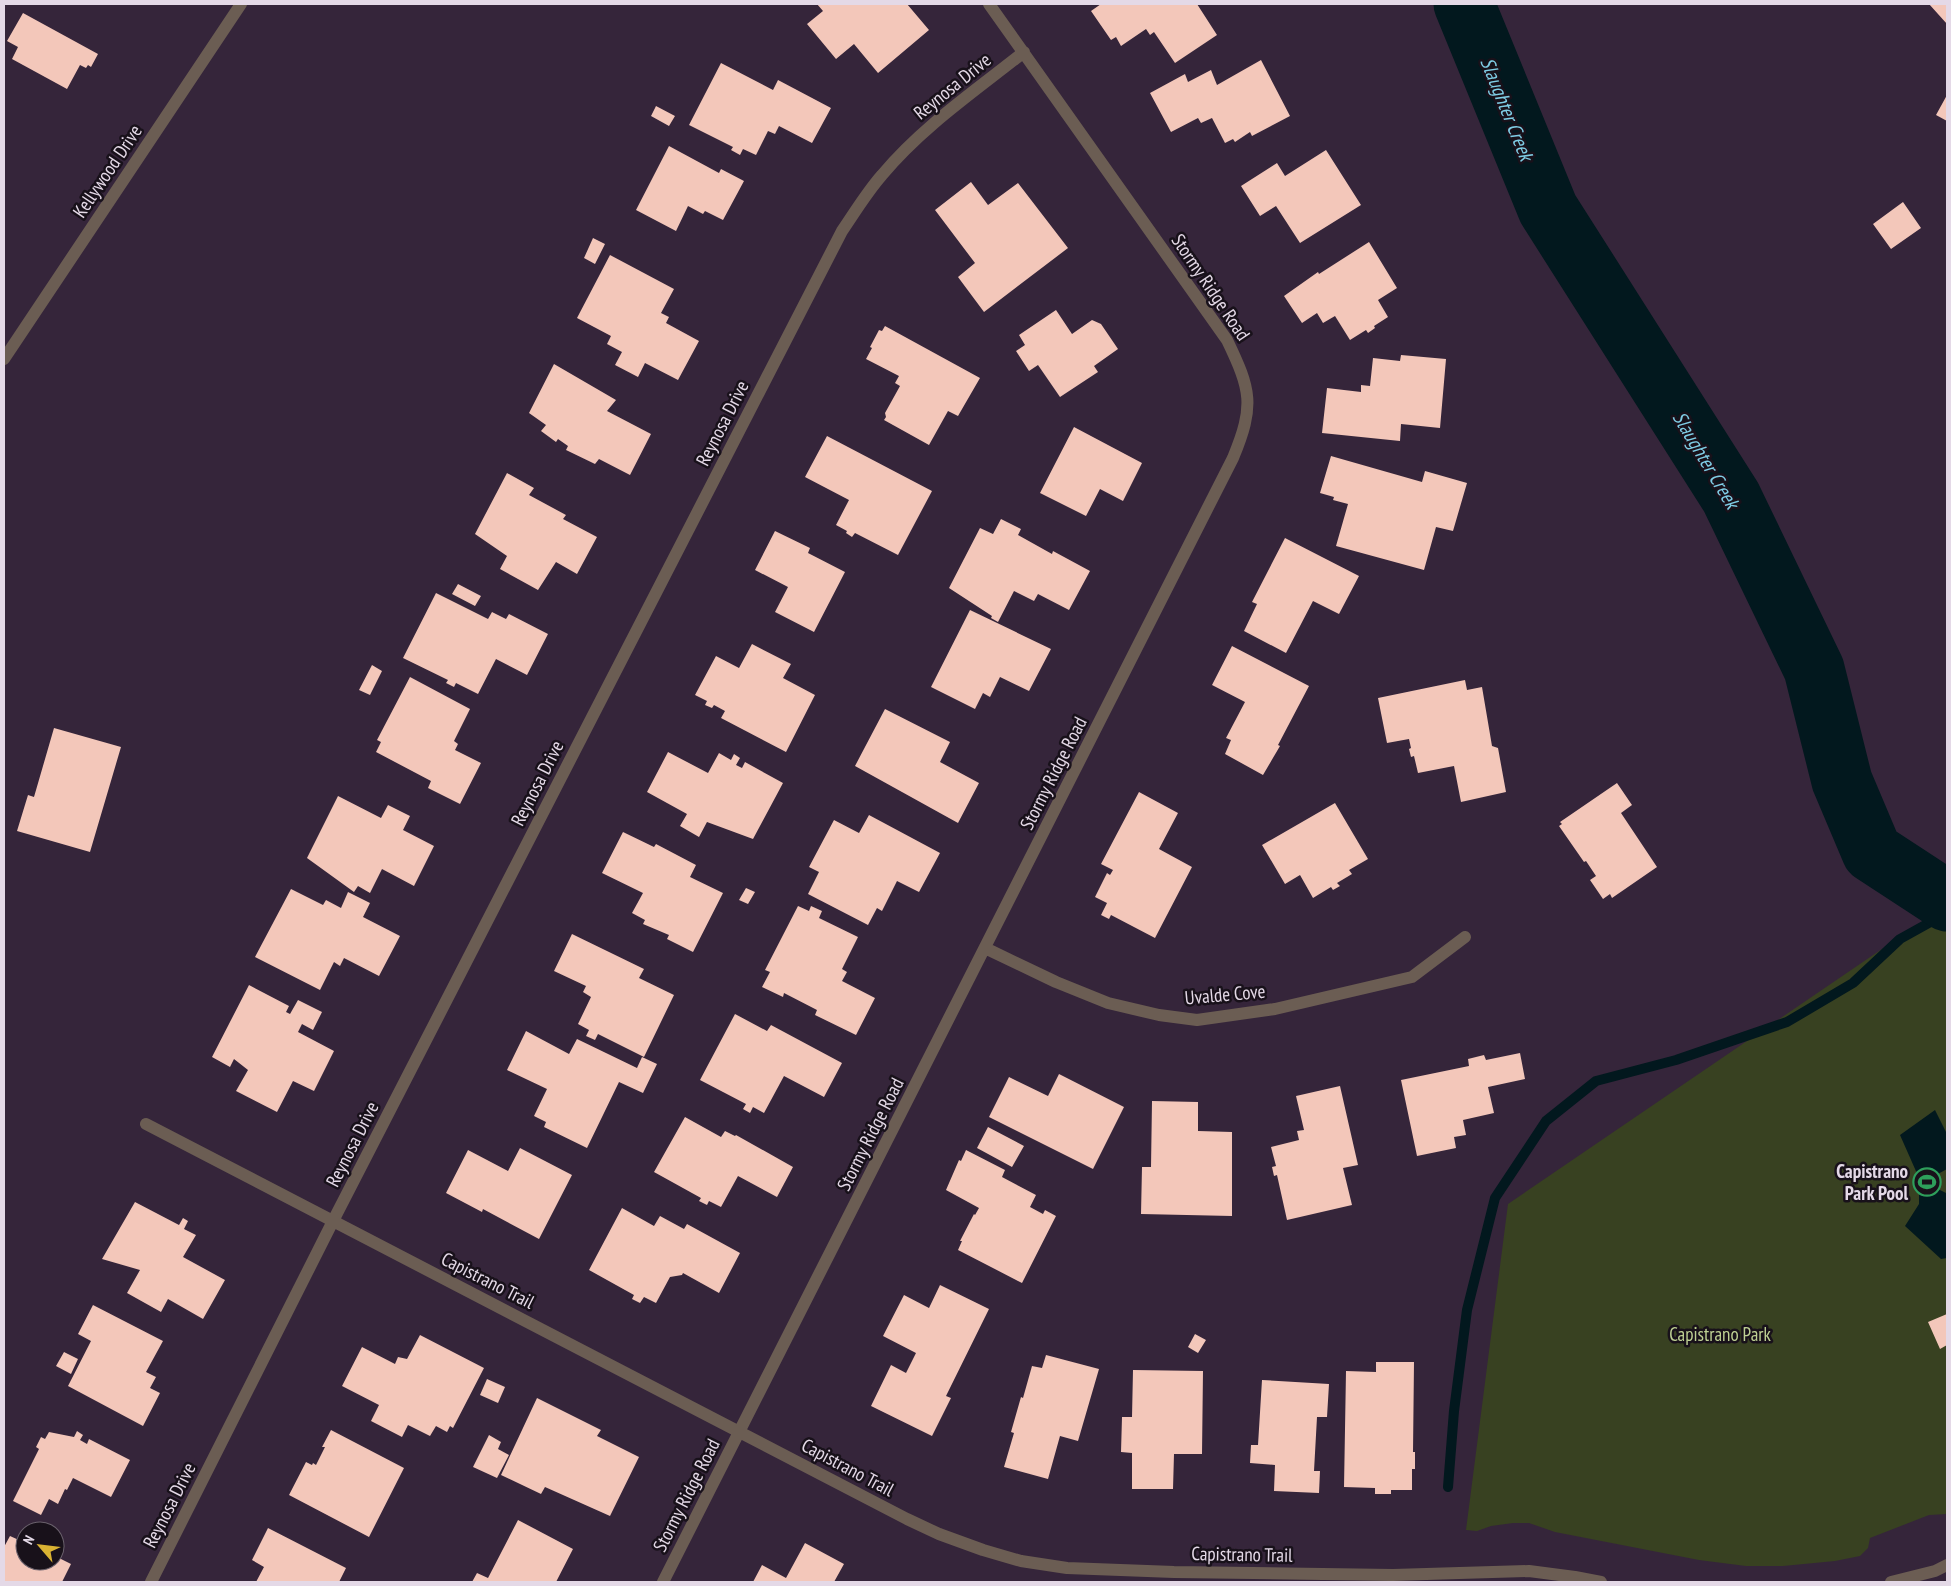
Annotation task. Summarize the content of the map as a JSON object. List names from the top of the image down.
{
  "streets": {
    "street": [
      "Reynosa Drive",
      "Kellywood Drive",
      "Stormy Ridge Road",
      "Uvalde Cove",
      "Capistrano Trail"
    ]
  },
  "crossings": [
    ["Reynosa Drive", "Stormy Ridge Road"],
    ["Reynosa Drive", "Capistrano Trail"],
    ["Stormy Ridge Road", "Uvalde Cove"],
    ["Stormy Ridge Road", "Capistrano Trail"]
  ],
  "water": ["Slaughter Creek"],
  "parks": ["Capistrano Park"],
  "places": {
    "sports": ["Capistrano Park Pool"]
  },
  "north": "top left"
}
